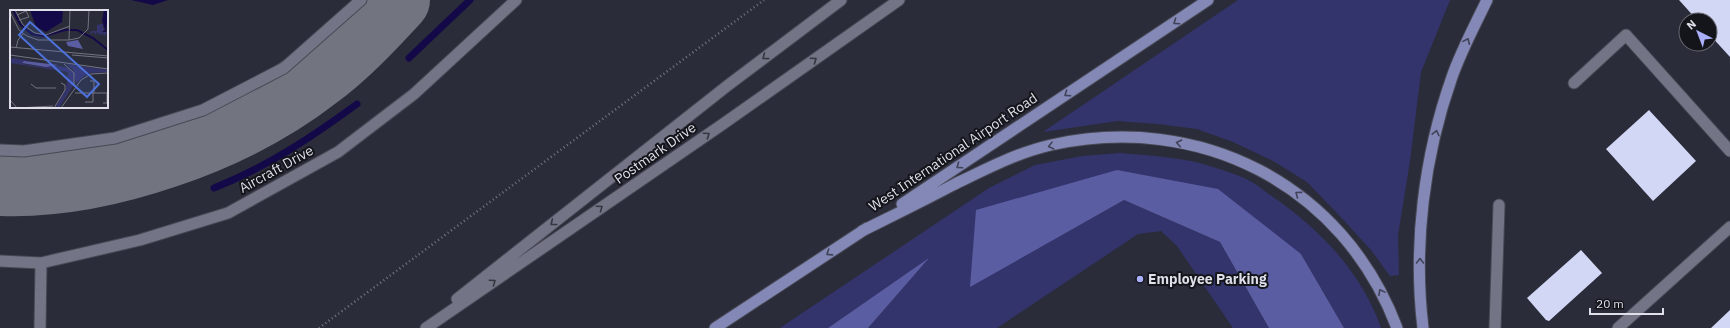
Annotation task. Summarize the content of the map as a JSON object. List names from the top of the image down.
{
  "streets": {
    "main road": ["West International Airport Road"],
    "street": ["Postmark Drive", "Aircraft Drive"]
  },
  "one_way": ["West International Airport Road"],
  "places": ["Employee Parking"],
  "scale_bar": "20 m",
  "north": "top left"
}
